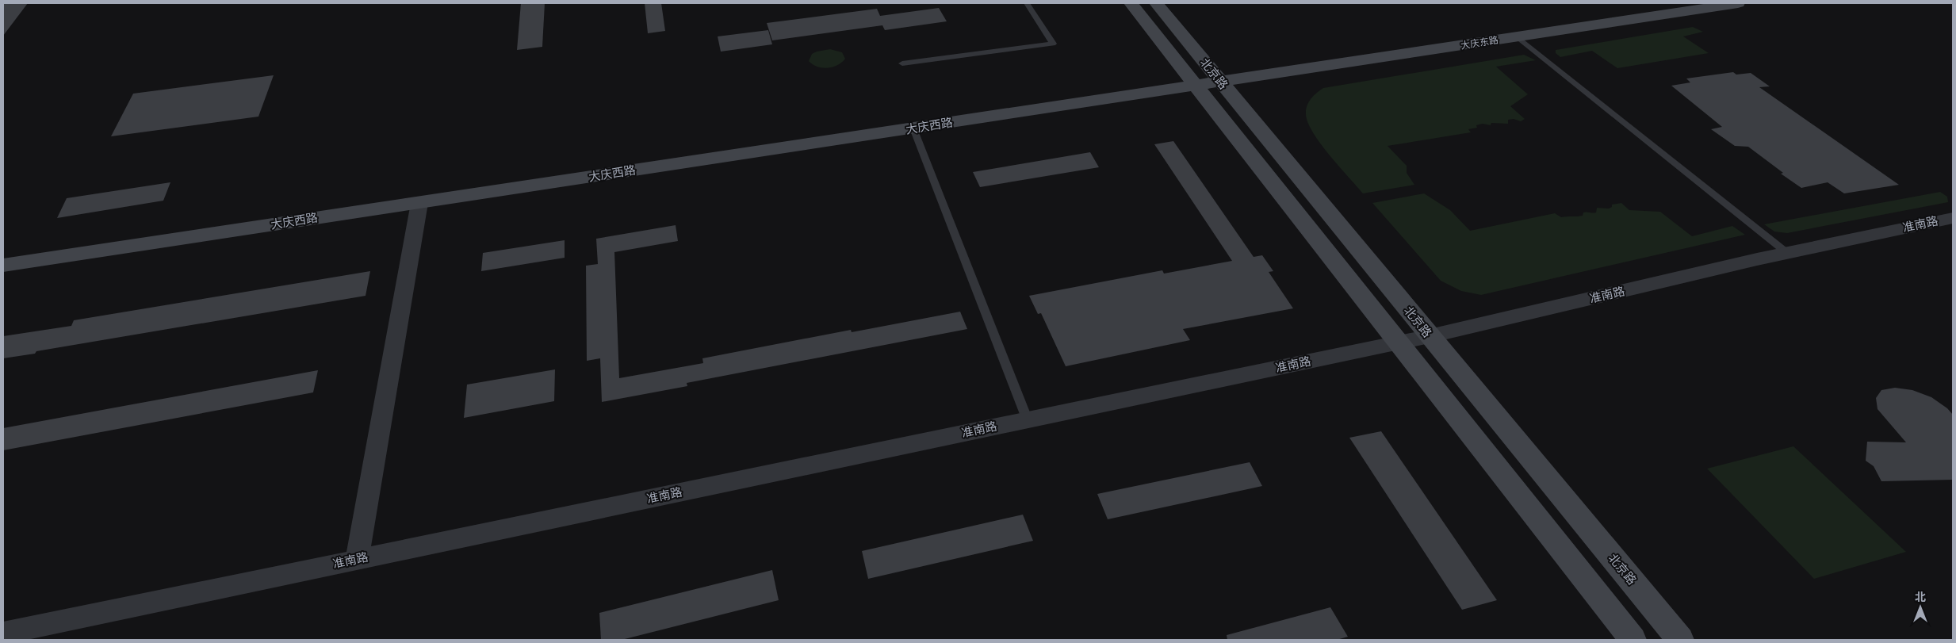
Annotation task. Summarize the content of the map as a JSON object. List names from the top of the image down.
{
  "streets": {
    "main road": ["大庆东路", "北京路", "大庆西路"],
    "street": ["准南路"]
  },
  "crossings": [
    ["大庆东路", "北京路"],
    ["大庆东路", "大庆西路"],
    ["北京路", "大庆西路"],
    ["北京路", "准南路"]
  ],
  "north": "top"
}
